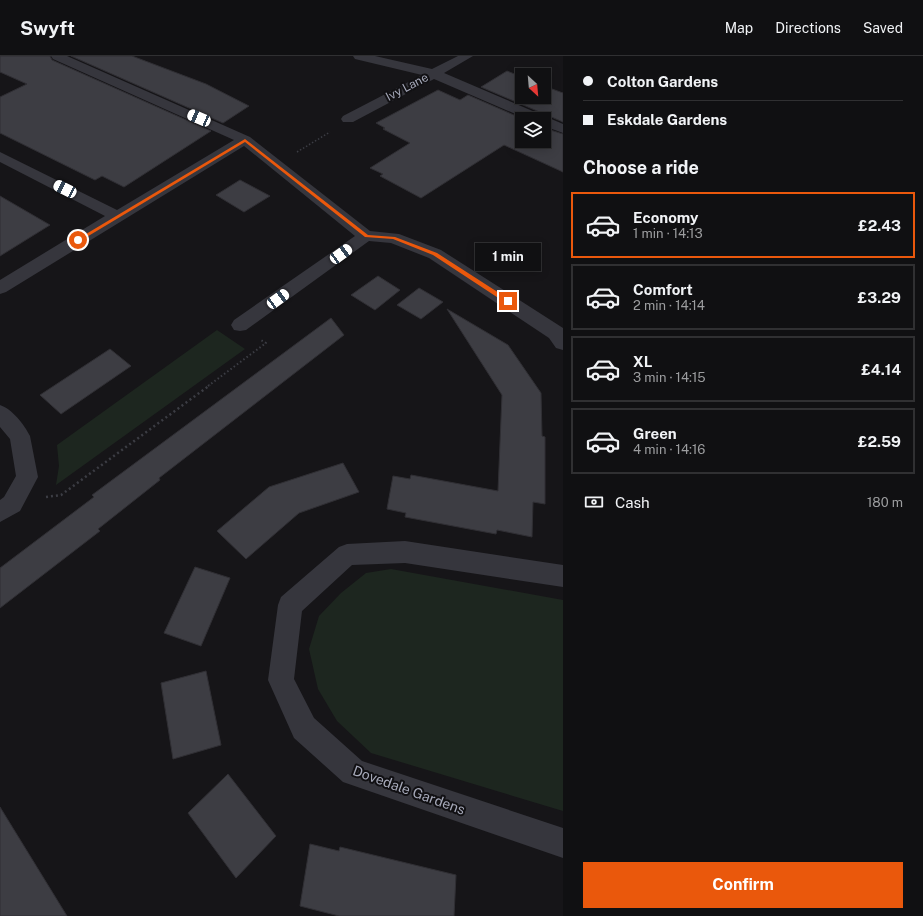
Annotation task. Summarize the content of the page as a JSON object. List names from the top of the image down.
{
  "streets": {
    "street": ["Ivy Lane", "Dovedale Gardens"]
  },
  "north": "bottom right",
  "page": {
    "header": "Swyft",
    "nav": ["Map", "Directions", "Saved"],
    "banner": ["Colton Gardens", "Eskdale Gardens"],
    "heading": "Choose a ride",
    "list": [
      {
        "name": "Economy",
        "note": "1 min · 14:13",
        "value": "£2.43"
      },
      {
        "name": "Comfort",
        "note": "2 min · 14:14",
        "value": "£3.29"
      },
      {
        "name": "XL",
        "note": "3 min · 14:15",
        "value": "£4.14"
      },
      {
        "name": "Green",
        "note": "4 min · 14:16",
        "value": "£2.59"
      }
    ],
    "bubble": "1 min",
    "pay": ["Cash", "180 m"],
    "buttons": "Confirm"
  }
}
